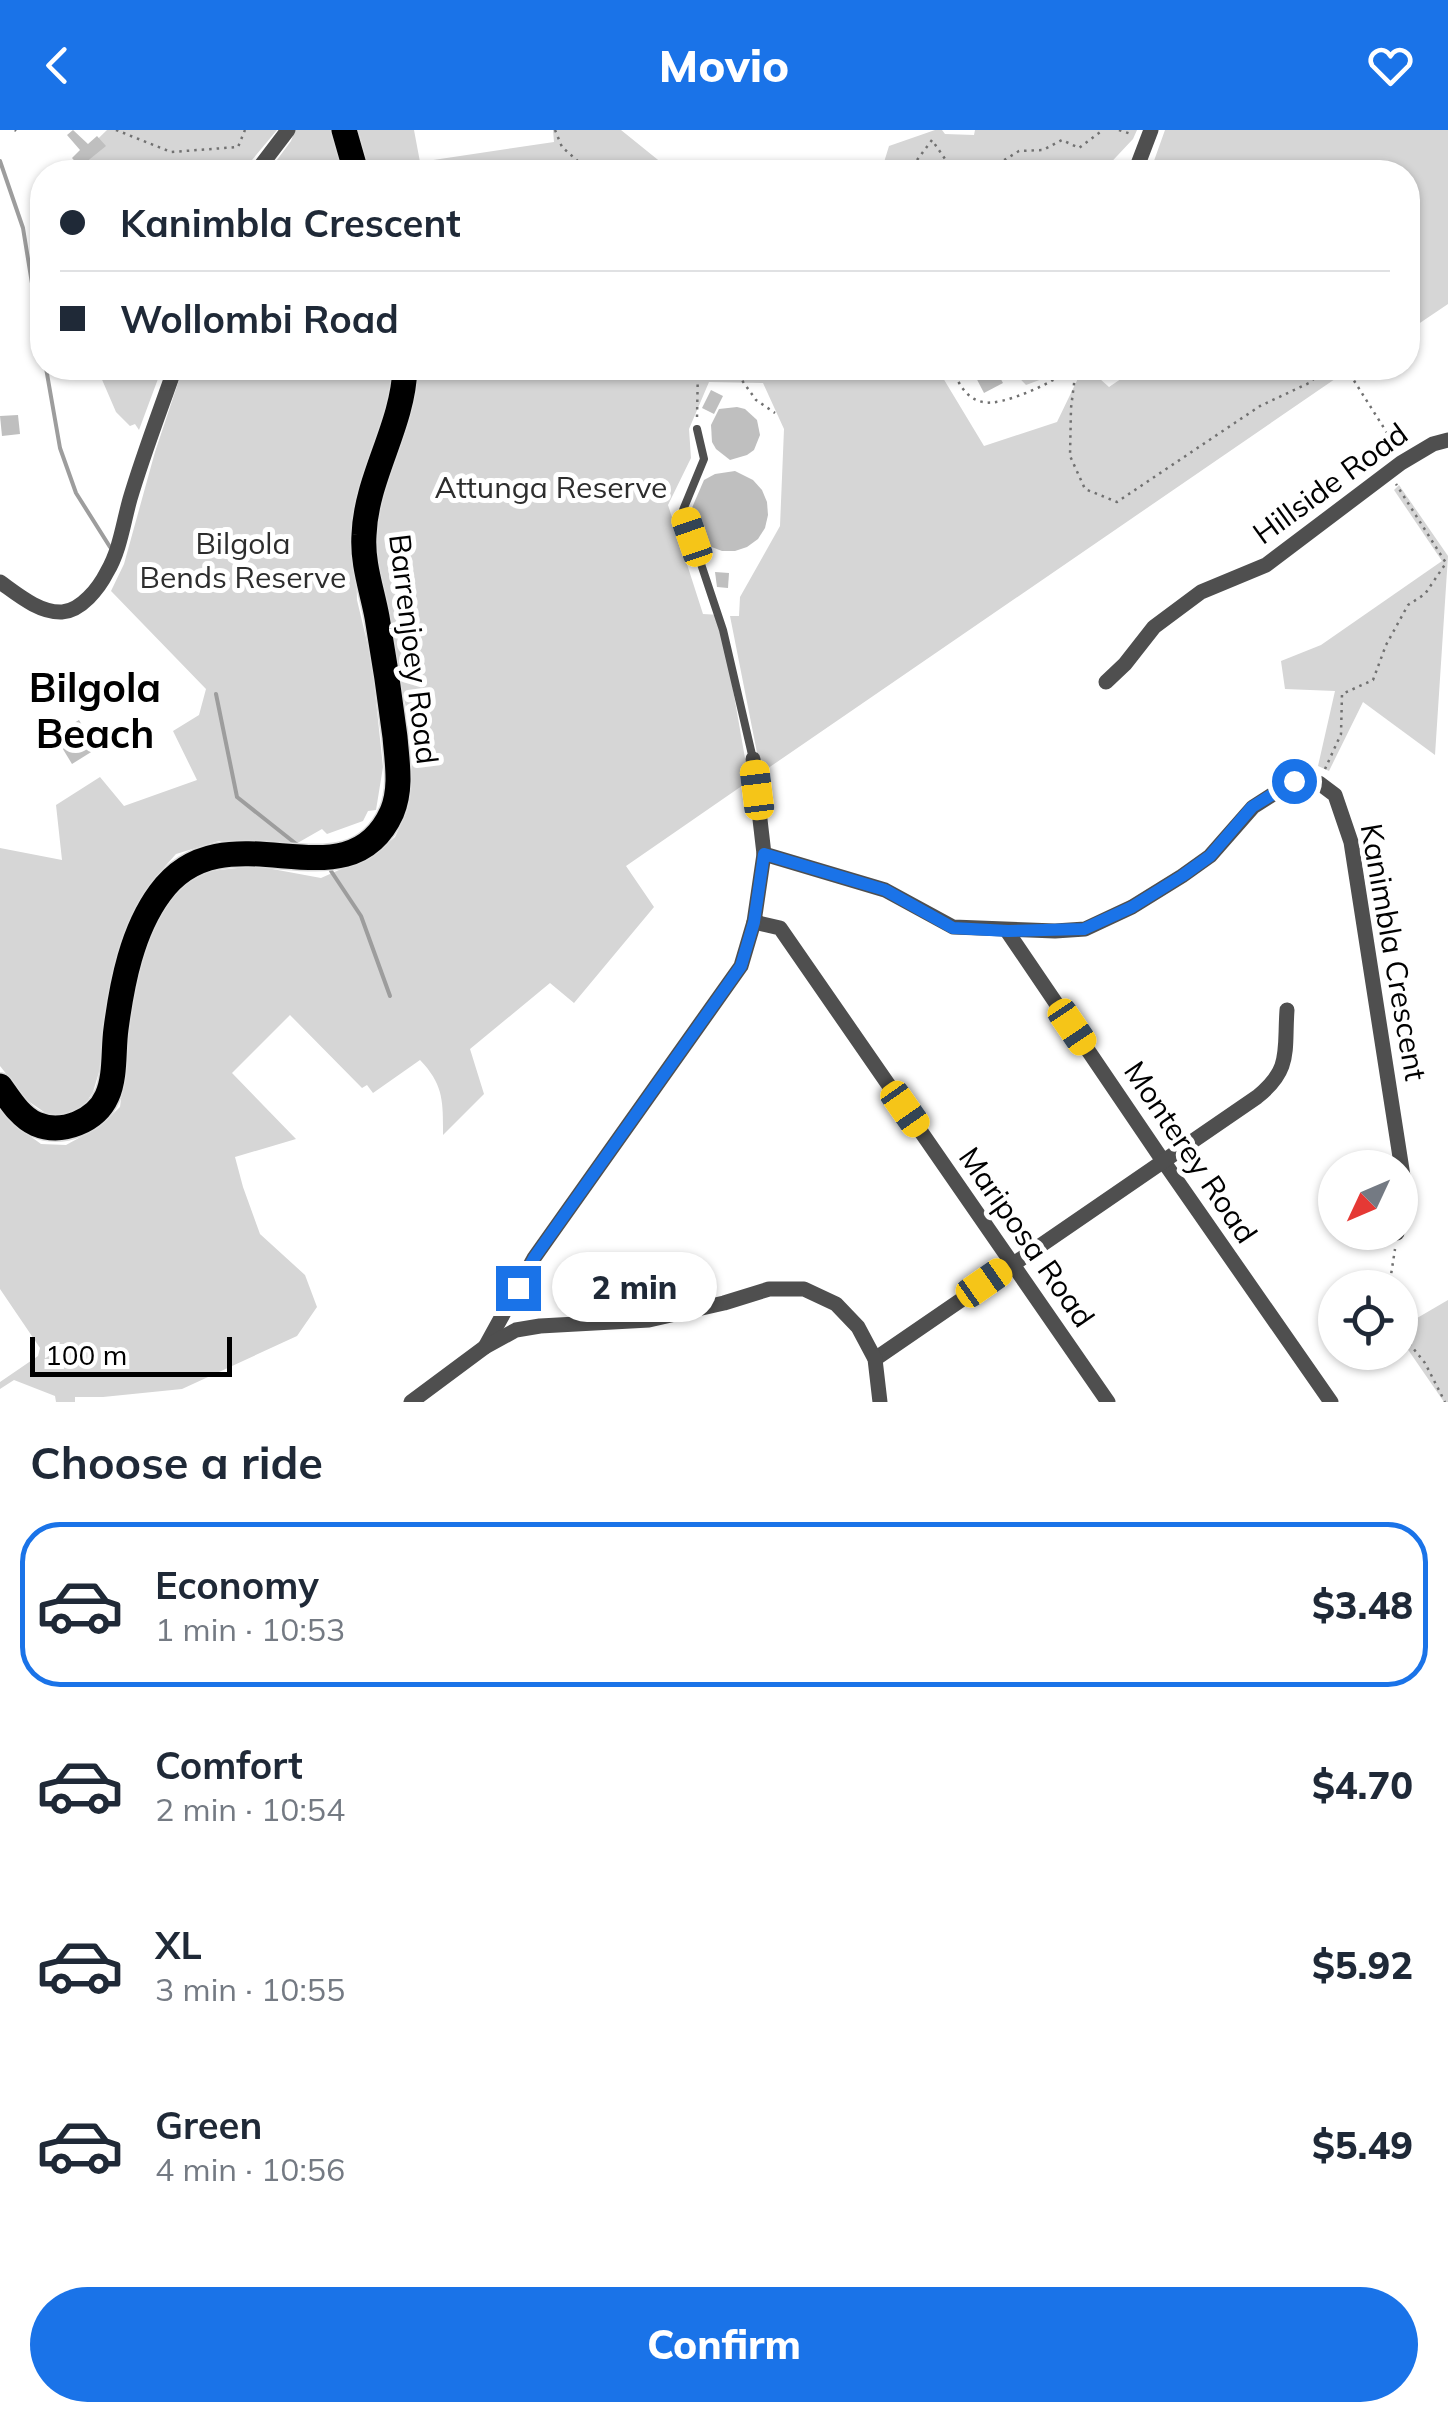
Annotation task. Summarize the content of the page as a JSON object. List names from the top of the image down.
{
  "streets": {
    "main road": ["Barrenjoey Road"],
    "street": [
      "Hillside Road",
      "Kanimbla Crescent",
      "Monterey Road",
      "Mariposa Road"
    ]
  },
  "districts": ["Bilgola Beach"],
  "parks": ["Attunga Reserve", "Bilgola Bends Reserve"],
  "scale_bar": "100 m",
  "north": "bottom left",
  "page": {
    "header": "Movio",
    "banner": ["Kanimbla Crescent", "Wollombi Road"],
    "bubble": "2 min",
    "scale": "100 m",
    "heading": "Choose a ride",
    "list": [
      {
        "name": "Economy",
        "note": "1 min · 10:53",
        "value": "$3.48"
      },
      {
        "name": "Comfort",
        "note": "2 min · 10:54",
        "value": "$4.70"
      },
      {
        "name": "XL",
        "note": "3 min · 10:55",
        "value": "$5.92"
      },
      {
        "name": "Green",
        "note": "4 min · 10:56",
        "value": "$5.49"
      }
    ],
    "buttons": "Confirm"
  }
}
